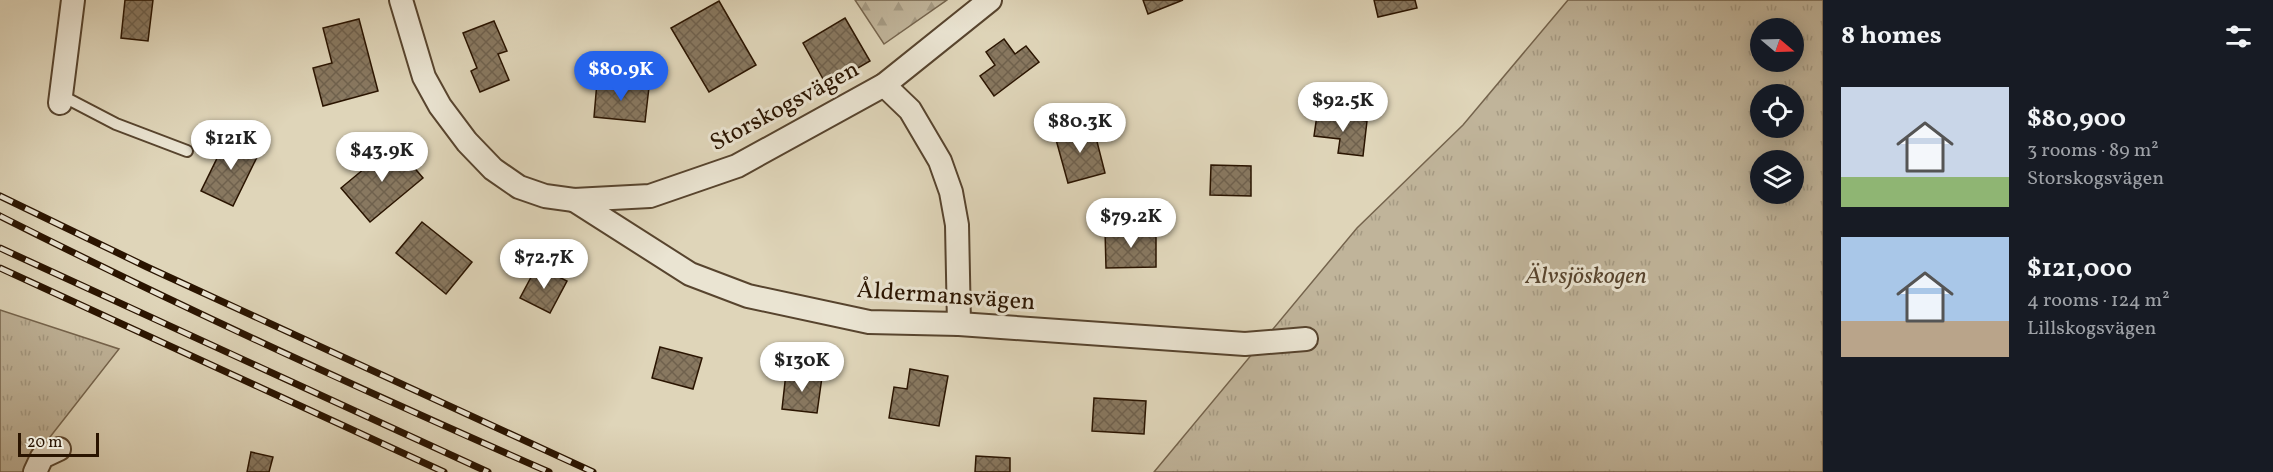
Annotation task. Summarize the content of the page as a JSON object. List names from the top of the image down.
{
  "streets": {
    "street": ["Storskogsvägen", "Åldermansvägen"]
  },
  "crossings": [
    ["Storskogsvägen", "Åldermansvägen"]
  ],
  "parks": ["Älvsjöskogen"],
  "scale_bar": "20 m",
  "north": "right",
  "page": {
    "heading": "8 homes",
    "price": [
      "$80.9K",
      "$92.5K",
      "$80.3K",
      "$121K",
      "$43.9K",
      "$79.2K",
      "$72.7K",
      "$130K"
    ],
    "list": [
      {
        "name": "$80,900",
        "note": "3 rooms · 89 m² · Storskogsvägen"
      },
      {
        "name": "$121,000",
        "note": "4 rooms · 124 m² · Lillskogsvägen"
      }
    ],
    "scale": "20 m"
  }
}
